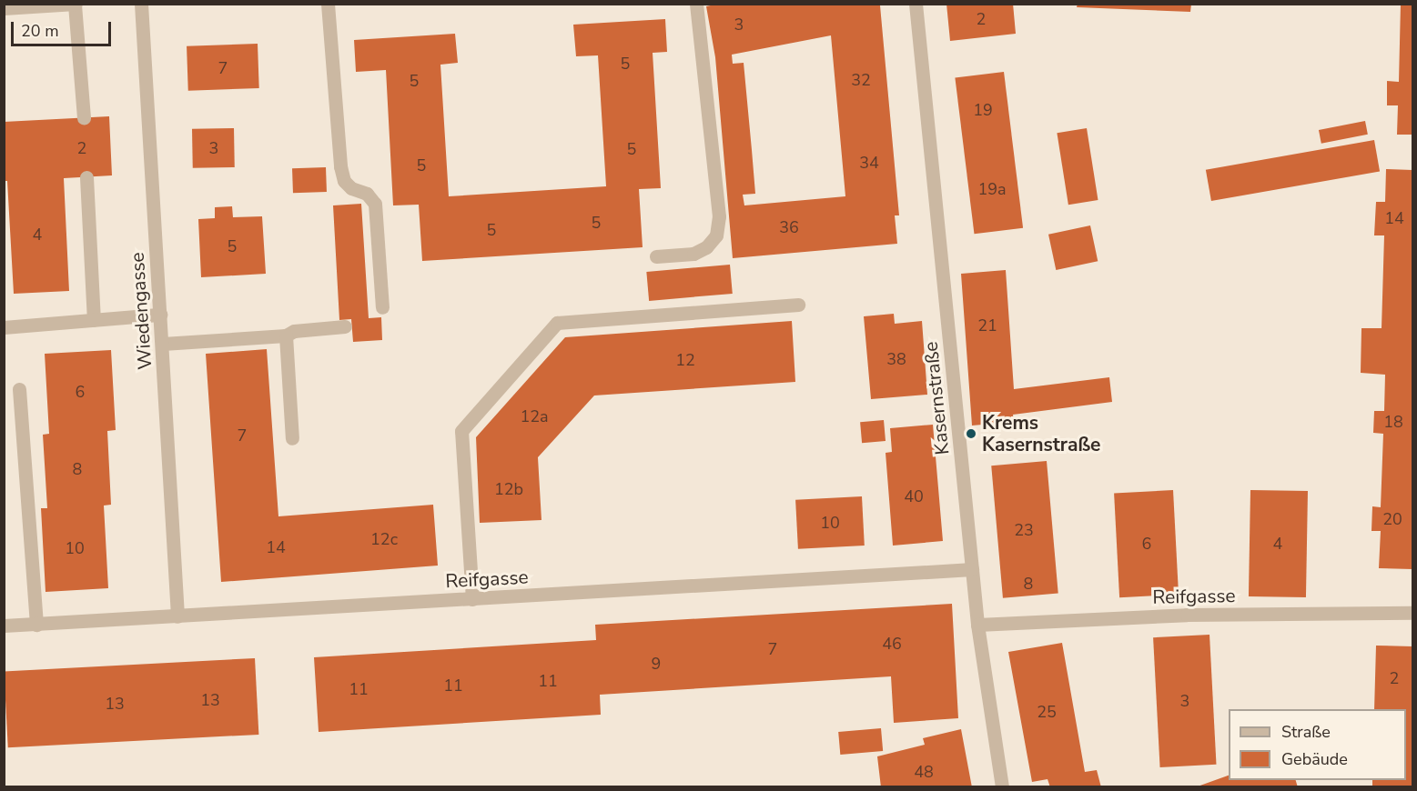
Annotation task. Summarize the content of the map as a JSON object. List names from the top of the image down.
{
  "streets": {
    "street": ["Wiedengasse", "Kasernstraße", "Reifgasse"]
  },
  "crossings": [
    ["Wiedengasse", "Reifgasse"],
    ["Kasernstraße", "Reifgasse"]
  ],
  "places": ["Krems Kasernstraße"],
  "house_numbers": [
    "2",
    "3",
    "5",
    "7",
    "32",
    "5",
    "19",
    "2",
    "3",
    "5",
    "34",
    "5",
    "19a",
    "14",
    "5",
    "36",
    "5",
    "4",
    "5",
    "21",
    "38",
    "12",
    "6",
    "12a",
    "18",
    "7",
    "8",
    "12b",
    "40",
    "20",
    "10",
    "23",
    "12c",
    "6",
    "4",
    "14",
    "10",
    "8",
    "46",
    "7",
    "9",
    "2",
    "11",
    "11",
    "11",
    "13",
    "3",
    "13",
    "25",
    "48"
  ],
  "legend": ["Straße", "Gebäude"],
  "scale_bar": "20 m"
}
